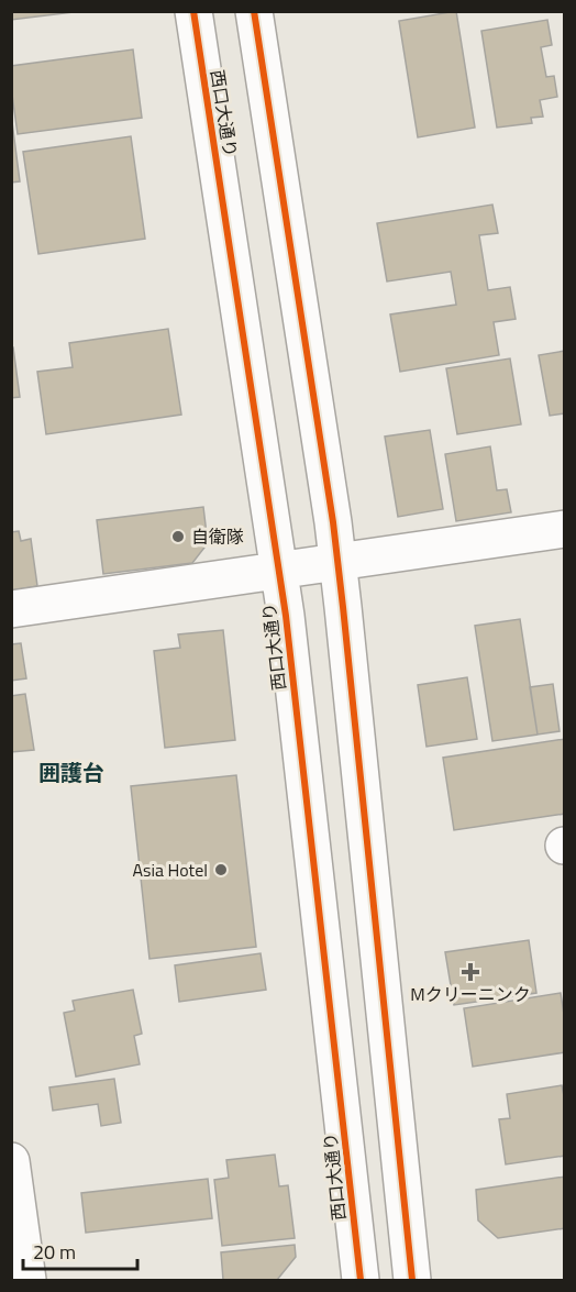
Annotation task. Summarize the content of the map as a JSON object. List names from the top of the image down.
{
  "streets": {
    "street": ["西口大通り"]
  },
  "districts": ["囲護台"],
  "places": {
    "other": ["自衛隊", "Asia Hotel"],
    "health": ["Mクリーニンク"]
  },
  "scale_bar": "20 m"
}
